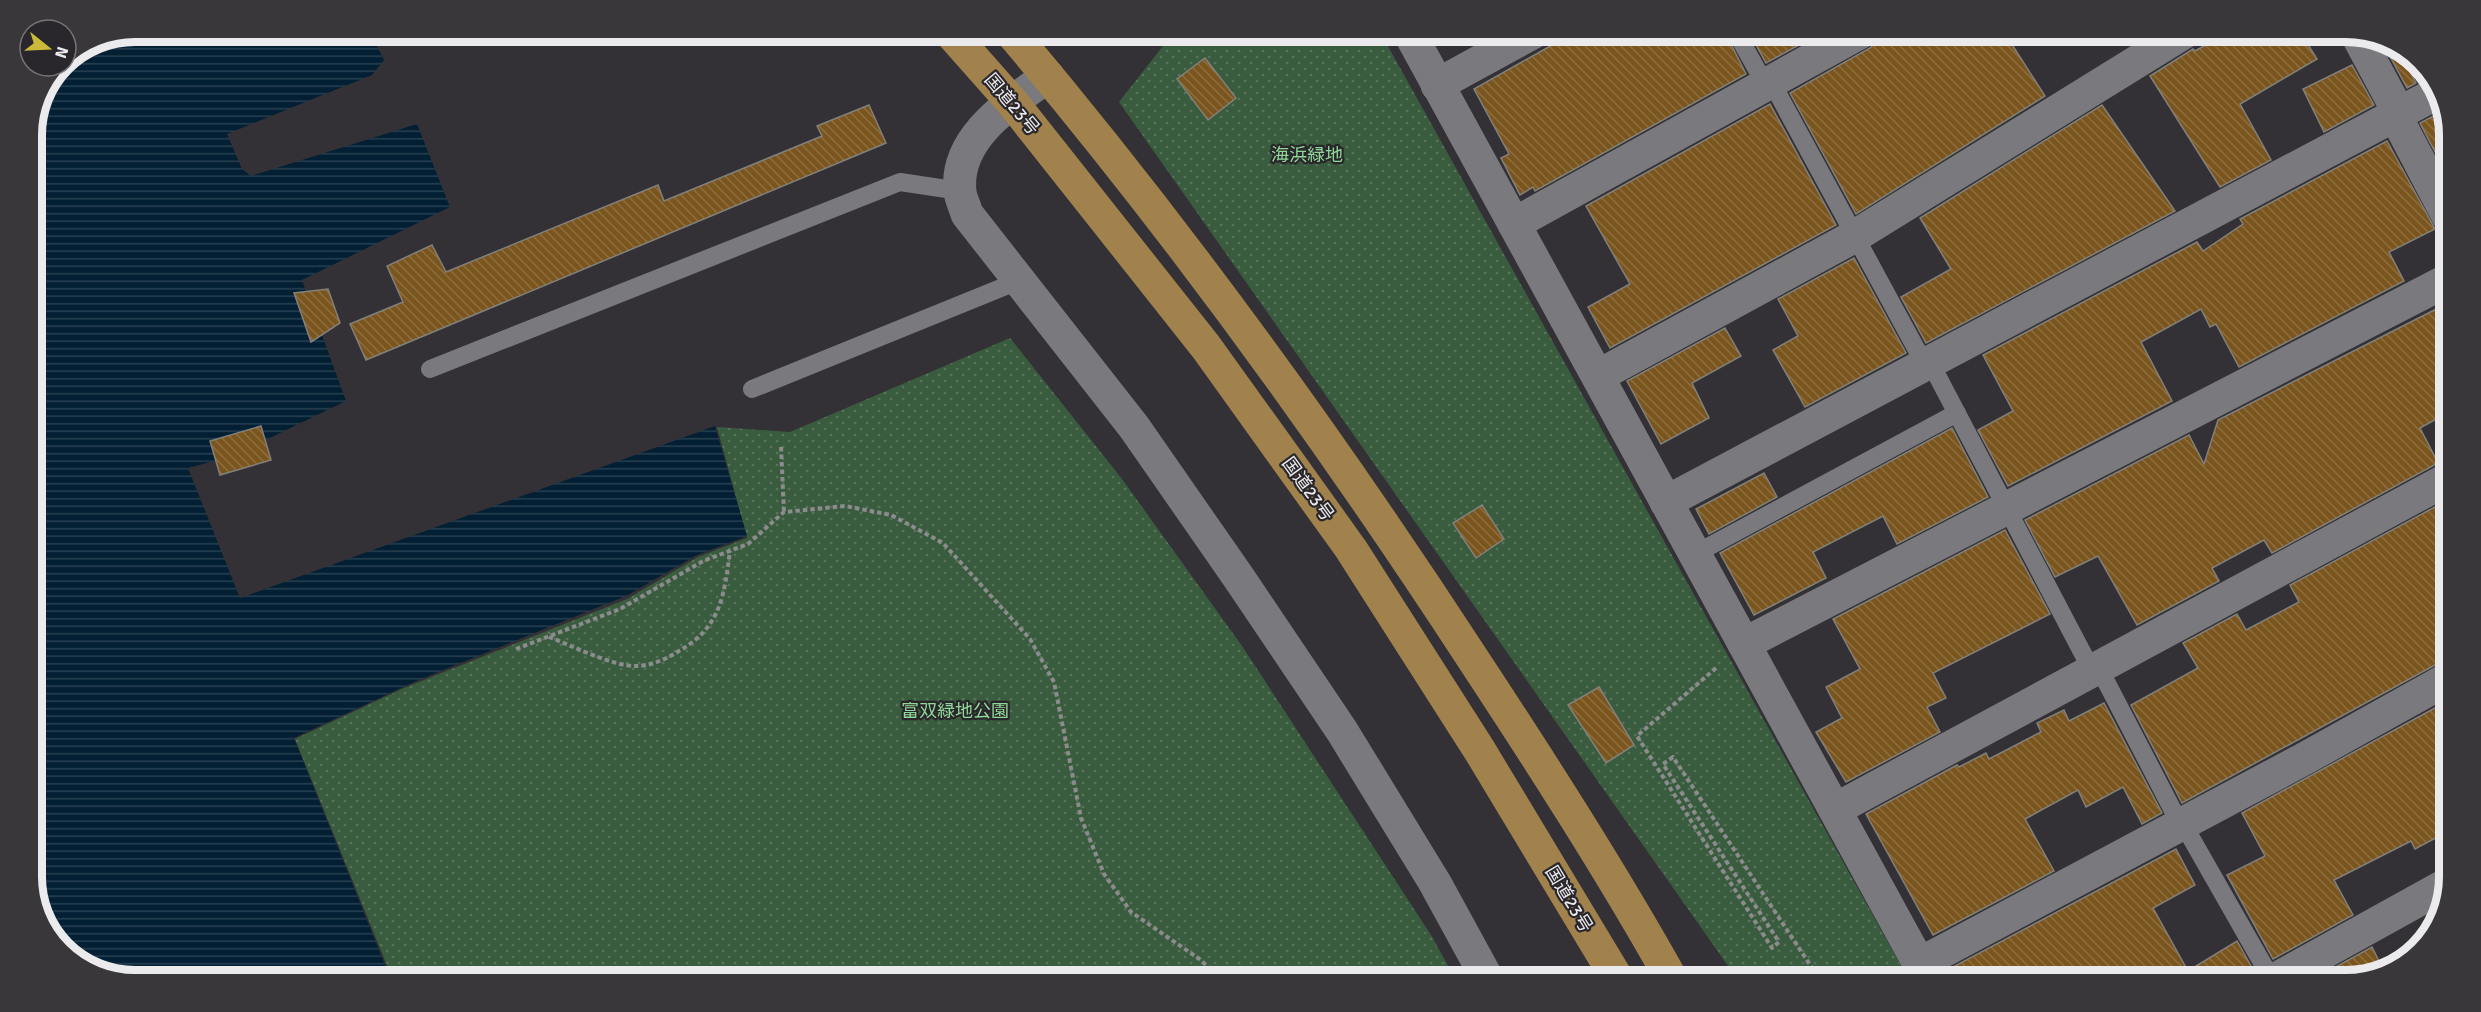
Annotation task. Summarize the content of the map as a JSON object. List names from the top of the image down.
{
  "streets": {
    "highway": ["国道23号"]
  },
  "parks": ["海浜緑地", "富双緑地公園"],
  "north": "right"
}
